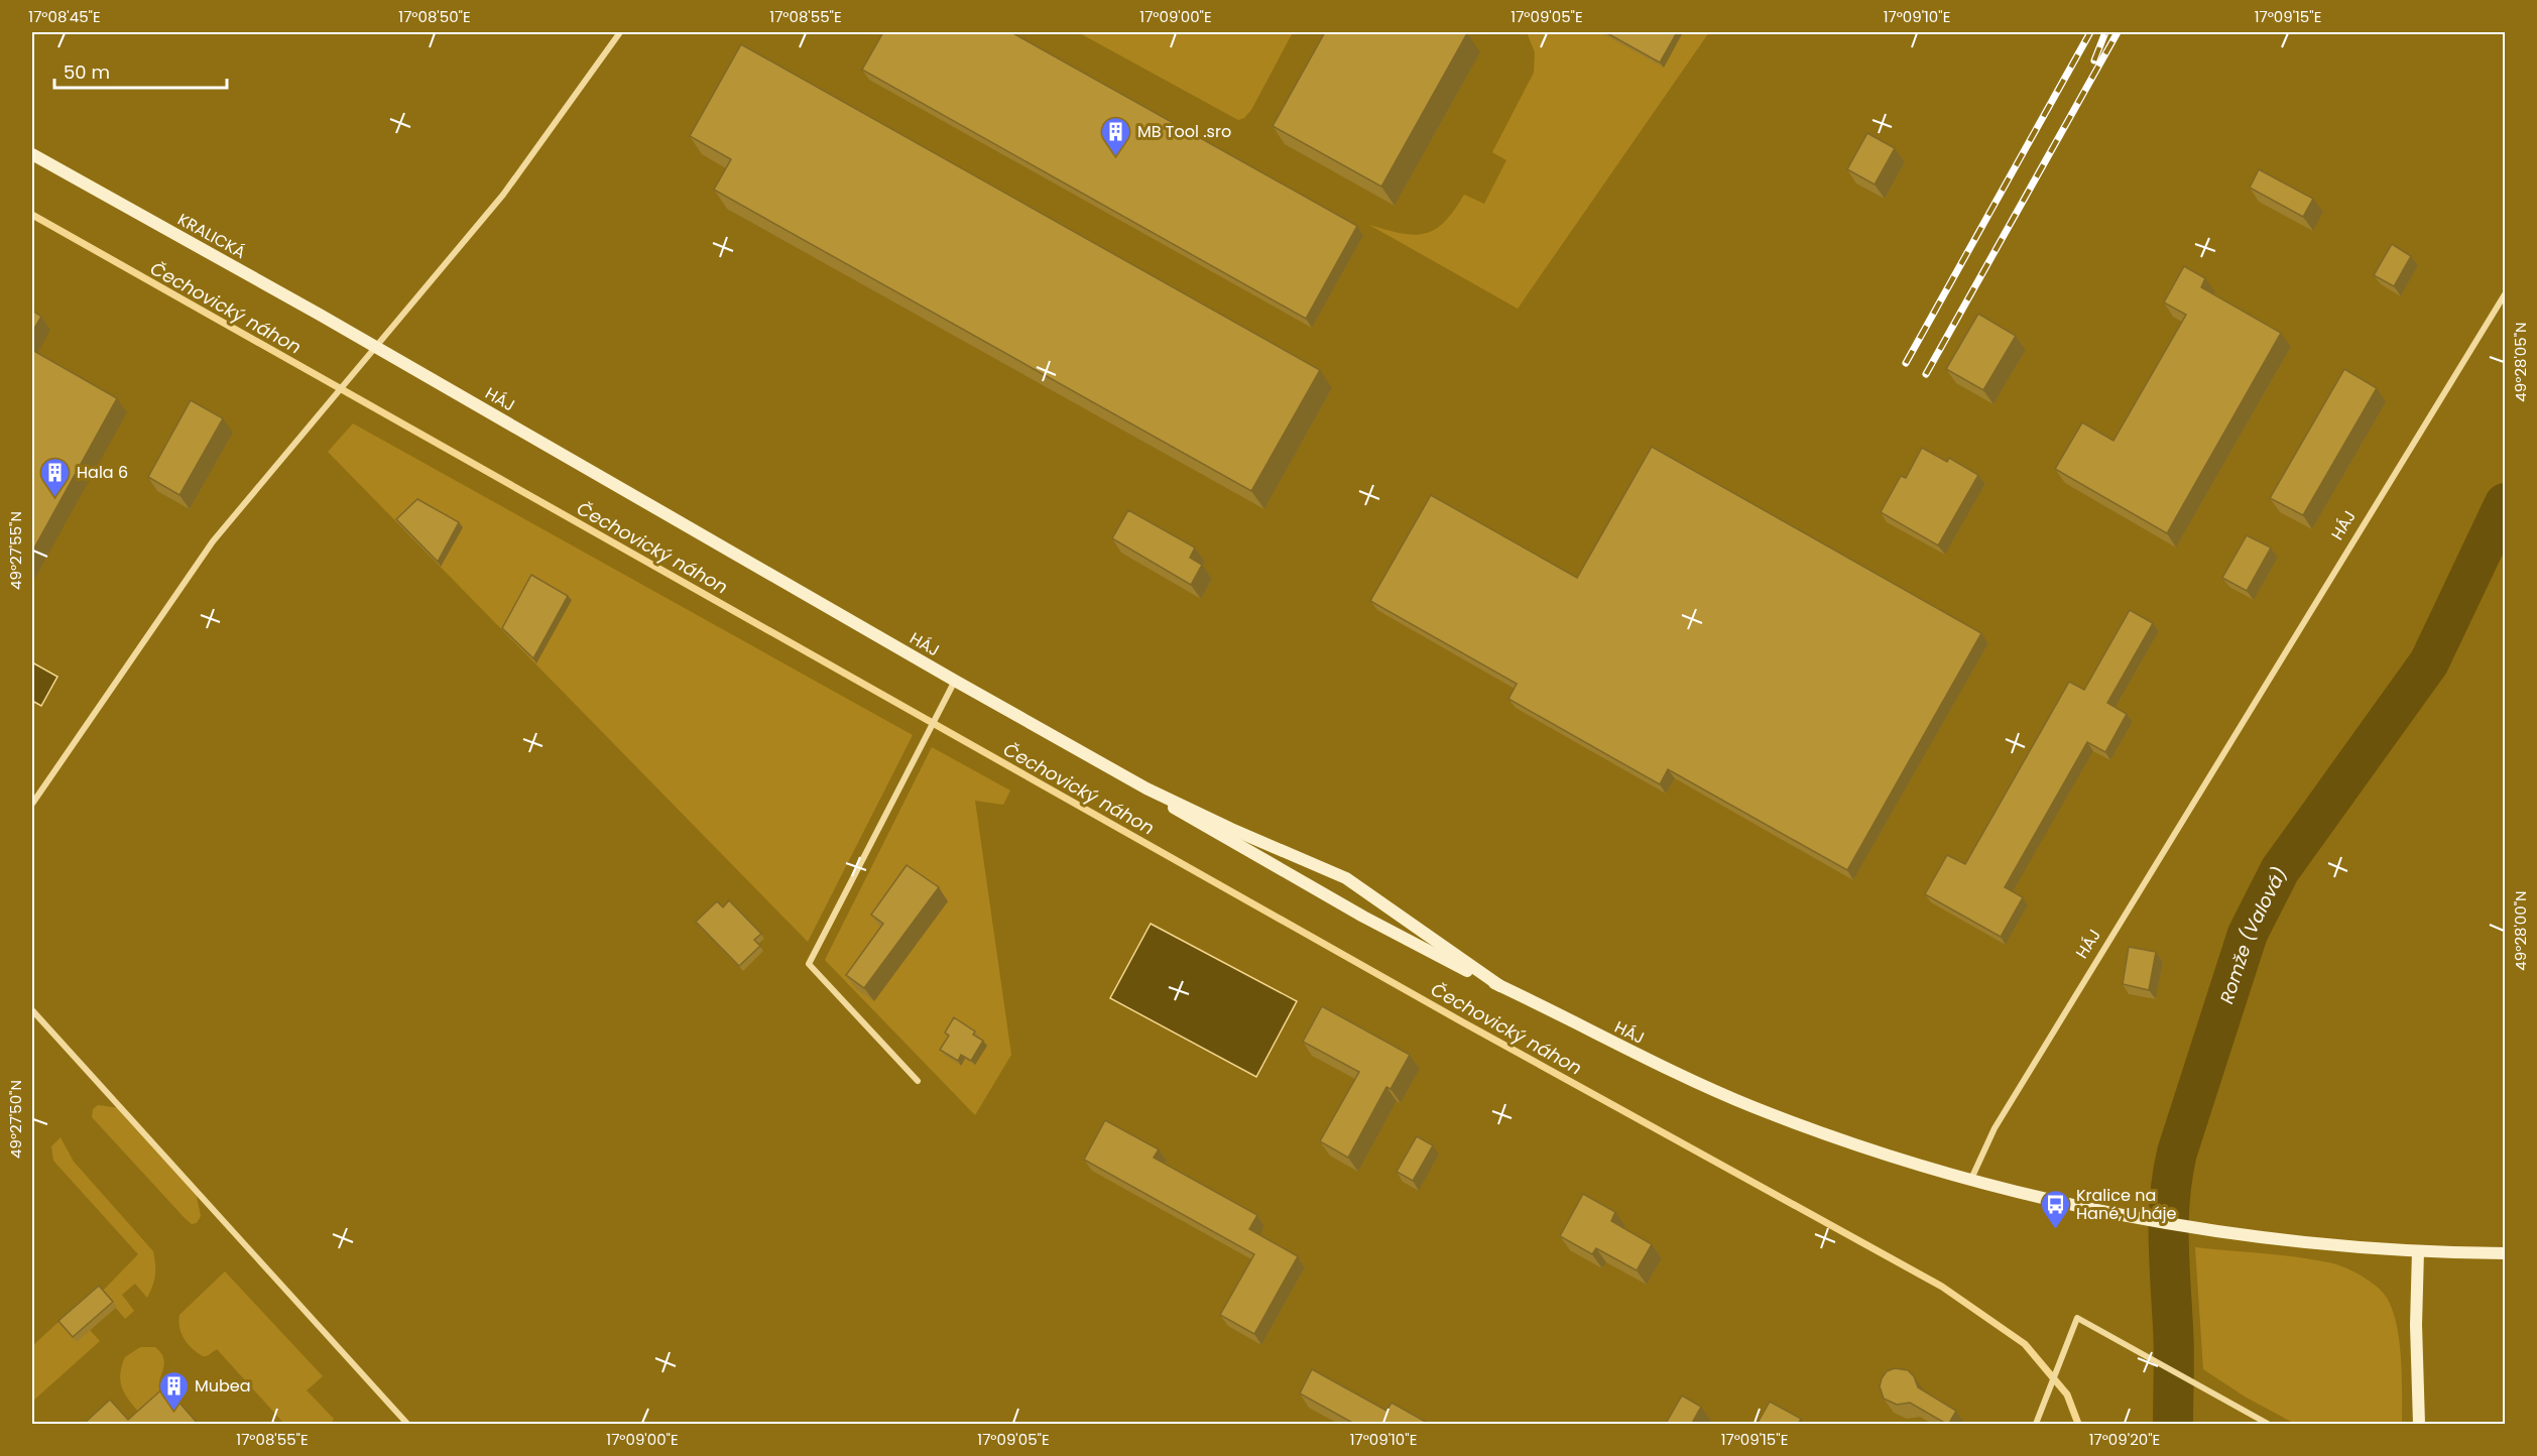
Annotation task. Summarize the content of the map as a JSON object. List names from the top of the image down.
{
  "streets": {
    "main road": ["KRALICKÁ", "HÁJ"]
  },
  "crossings": [
    ["KRALICKÁ", "HÁJ"]
  ],
  "water": ["Čechovický náhon", "Romže (Valová)"],
  "places": {
    "building": ["MB Tool .sro", "Hala 6", "Mubea"],
    "bus stop": ["Kralice na Hané, U háje"]
  },
  "scale_bar": "50 m",
  "coordinates": [
    "17°08'45\"E",
    "17°08'50\"E",
    "17°08'55\"E",
    "17°09'00\"E",
    "17°09'05\"E",
    "17°09'10\"E",
    "17°09'15\"E",
    "49°28'05\"N",
    "49°27'55\"N",
    "49°28'00\"N",
    "49°27'50\"N",
    "17°09'20\"E"
  ]
}
